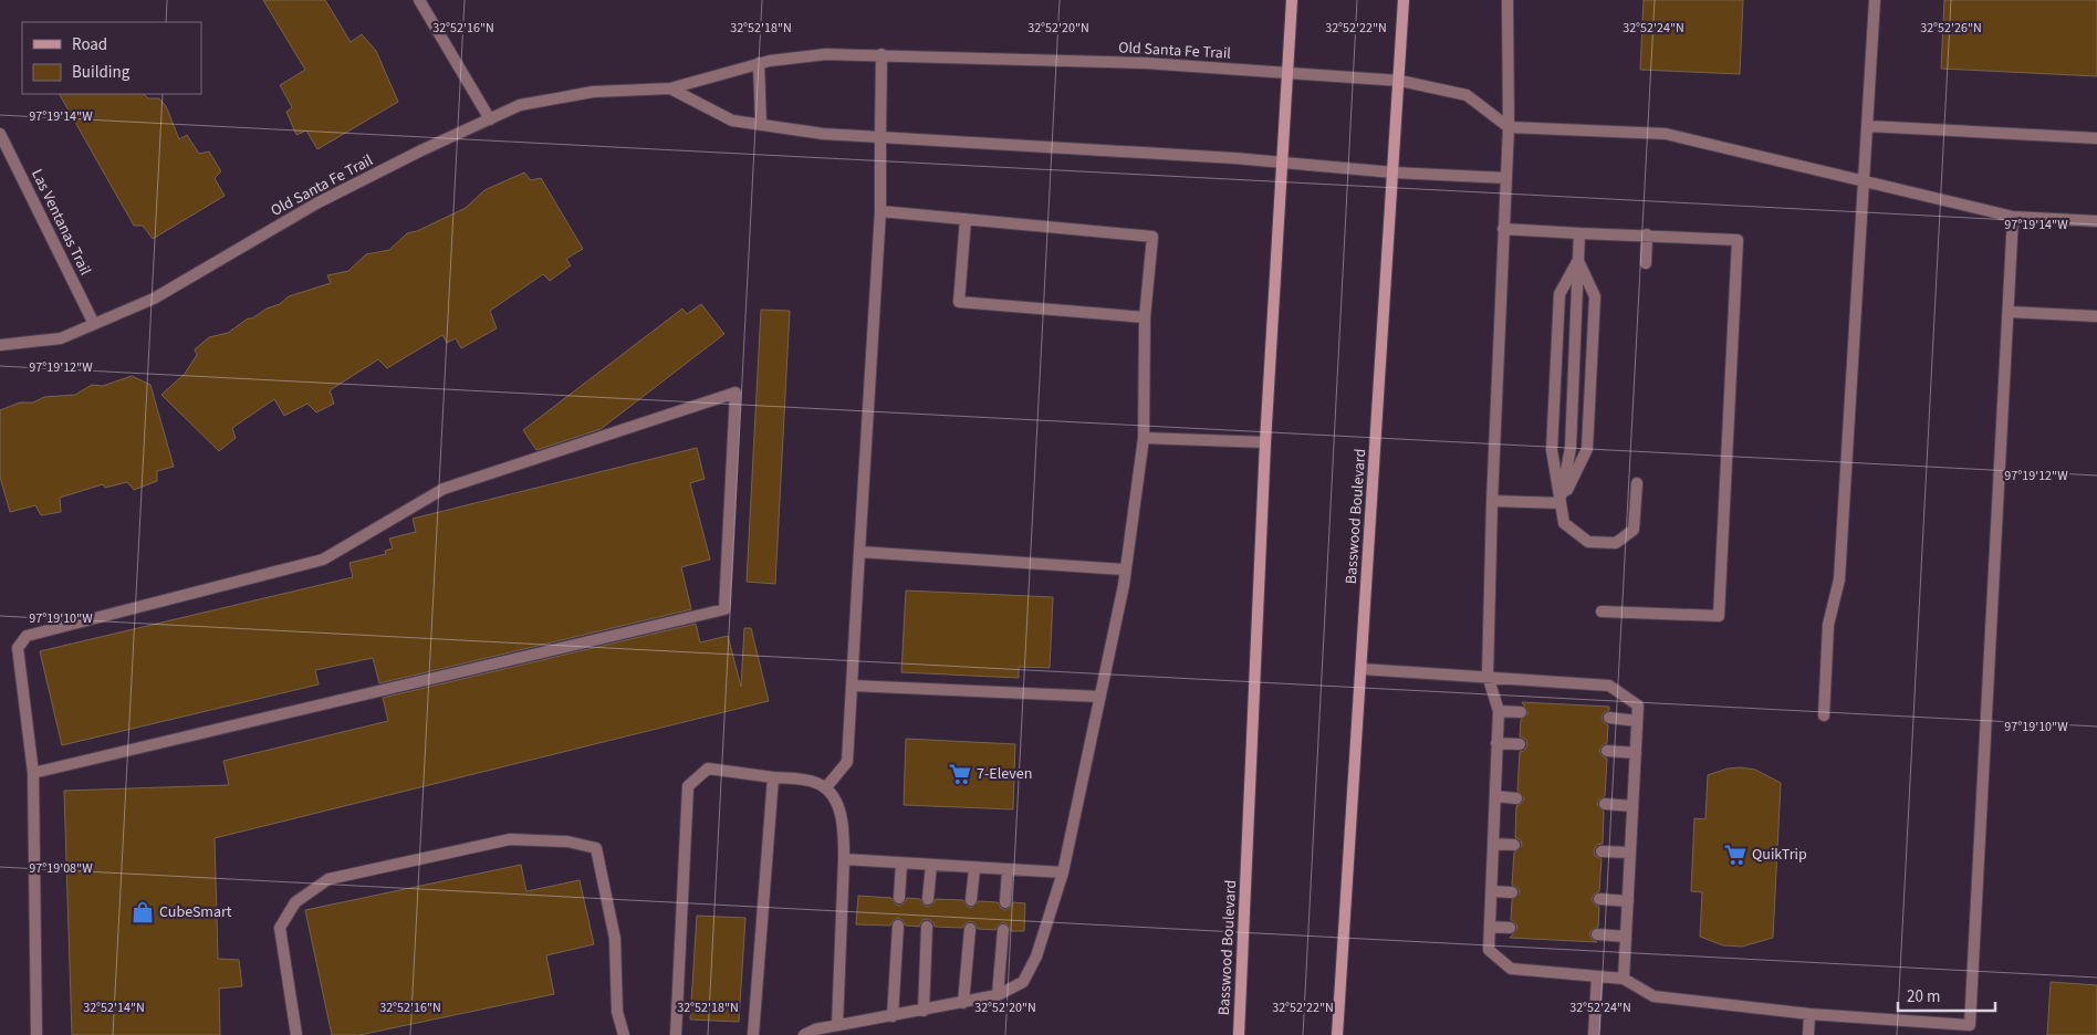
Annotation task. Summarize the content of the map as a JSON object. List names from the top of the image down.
{
  "streets": {
    "main road": ["Basswood Boulevard"],
    "street": ["Old Santa Fe Trail", "Las Ventanas Trail"]
  },
  "crossings": [
    ["Old Santa Fe Trail", "Las Ventanas Trail"],
    ["Old Santa Fe Trail", "Basswood Boulevard"]
  ],
  "places": {
    "supermarket": ["7-Eleven", "QuikTrip"],
    "shop": ["CubeSmart"]
  },
  "legend": ["Road", "Building"],
  "scale_bar": "20 m",
  "coordinates": [
    "32°52'16\"N",
    "32°52'18\"N",
    "32°52'20\"N",
    "32°52'22\"N",
    "32°52'24\"N",
    "32°52'26\"N",
    "97°19'14\"W",
    "97°19'12\"W",
    "97°19'10\"W",
    "97°19'08\"W",
    "32°52'14\"N"
  ]
}
